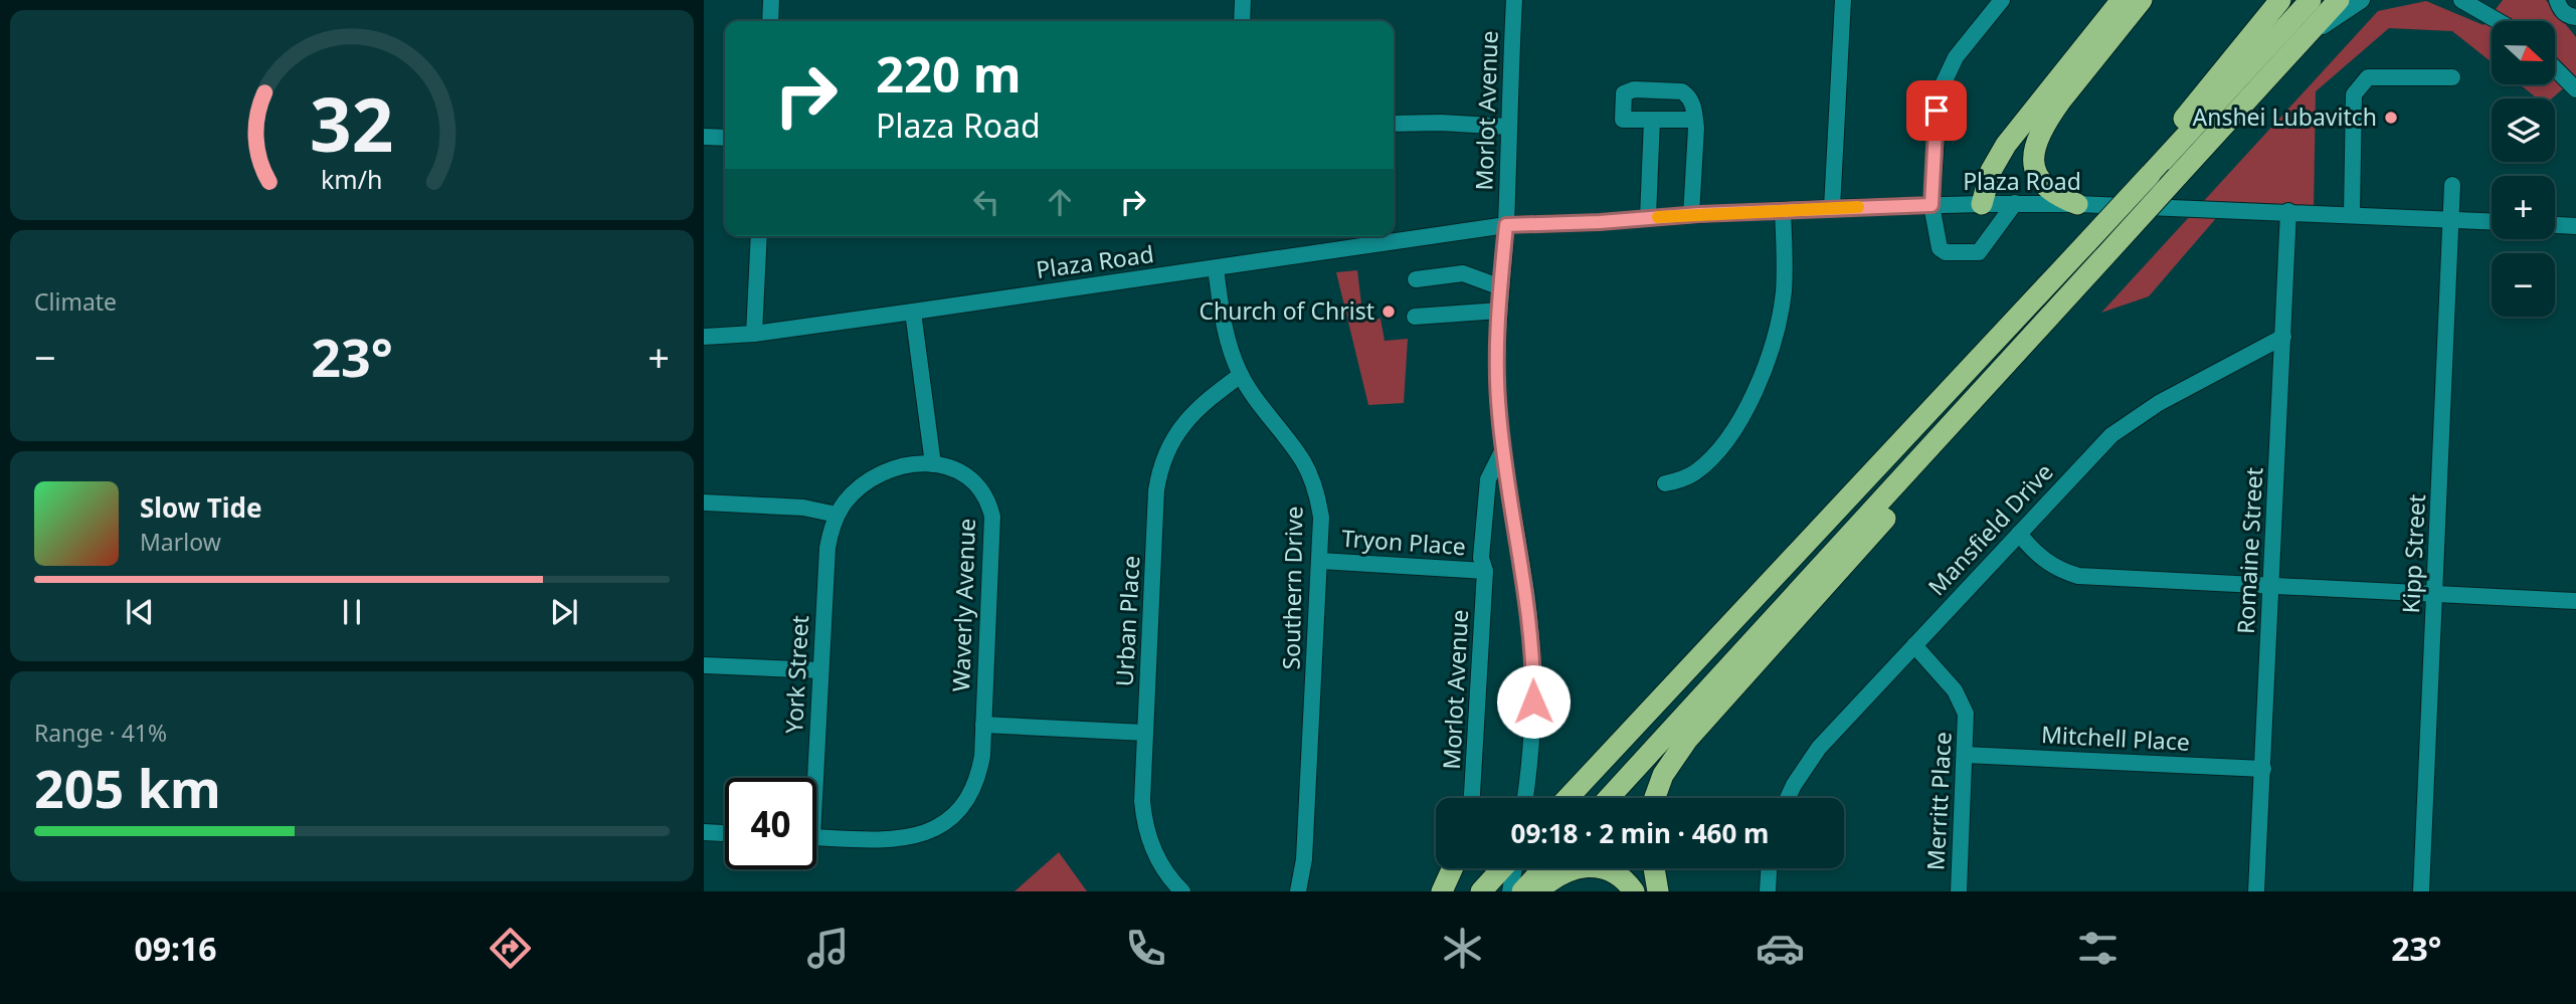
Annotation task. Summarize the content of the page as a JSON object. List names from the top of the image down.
{
  "streets": {
    "street": [
      "Morlot Avenue",
      "Plaza Road",
      "Mansfield Drive",
      "Tryon Place",
      "Romaine Street",
      "Kipp Street",
      "Southern Drive",
      "Waverly Avenue",
      "Urban Place",
      "York Street",
      "Mitchell Place",
      "Merritt Place"
    ]
  },
  "crossings": [
    ["Morlot Avenue", "Plaza Road"],
    ["Morlot Avenue", "Tryon Place"],
    ["Plaza Road", "Romaine Street"],
    ["Plaza Road", "Kipp Street"],
    ["Plaza Road", "Southern Drive"],
    ["Mansfield Drive", "Romaine Street"],
    ["Mansfield Drive", "Merritt Place"],
    ["Tryon Place", "Southern Drive"],
    ["Romaine Street", "Mitchell Place"],
    ["Southern Drive", "Urban Place"],
    ["Mitchell Place", "Merritt Place"]
  ],
  "places": ["Anshei Lubavitch", "Church of Christ"],
  "north": "right",
  "page": {
    "map_buttons": ["+", "−"],
    "turn": ["220 m", "Plaza Road"],
    "tile": [
      "Climate",
      ["Range · 41%", "205 km"]
    ],
    "heat": ["−", "23°", "+"],
    "song": ["Slow Tide", "Marlow"],
    "limit": "40",
    "trip": "09:18 · 2 min · 460 m",
    "tabs": ["09:16", "23°"],
    "gauge": ["32", "km/h"]
  }
}
